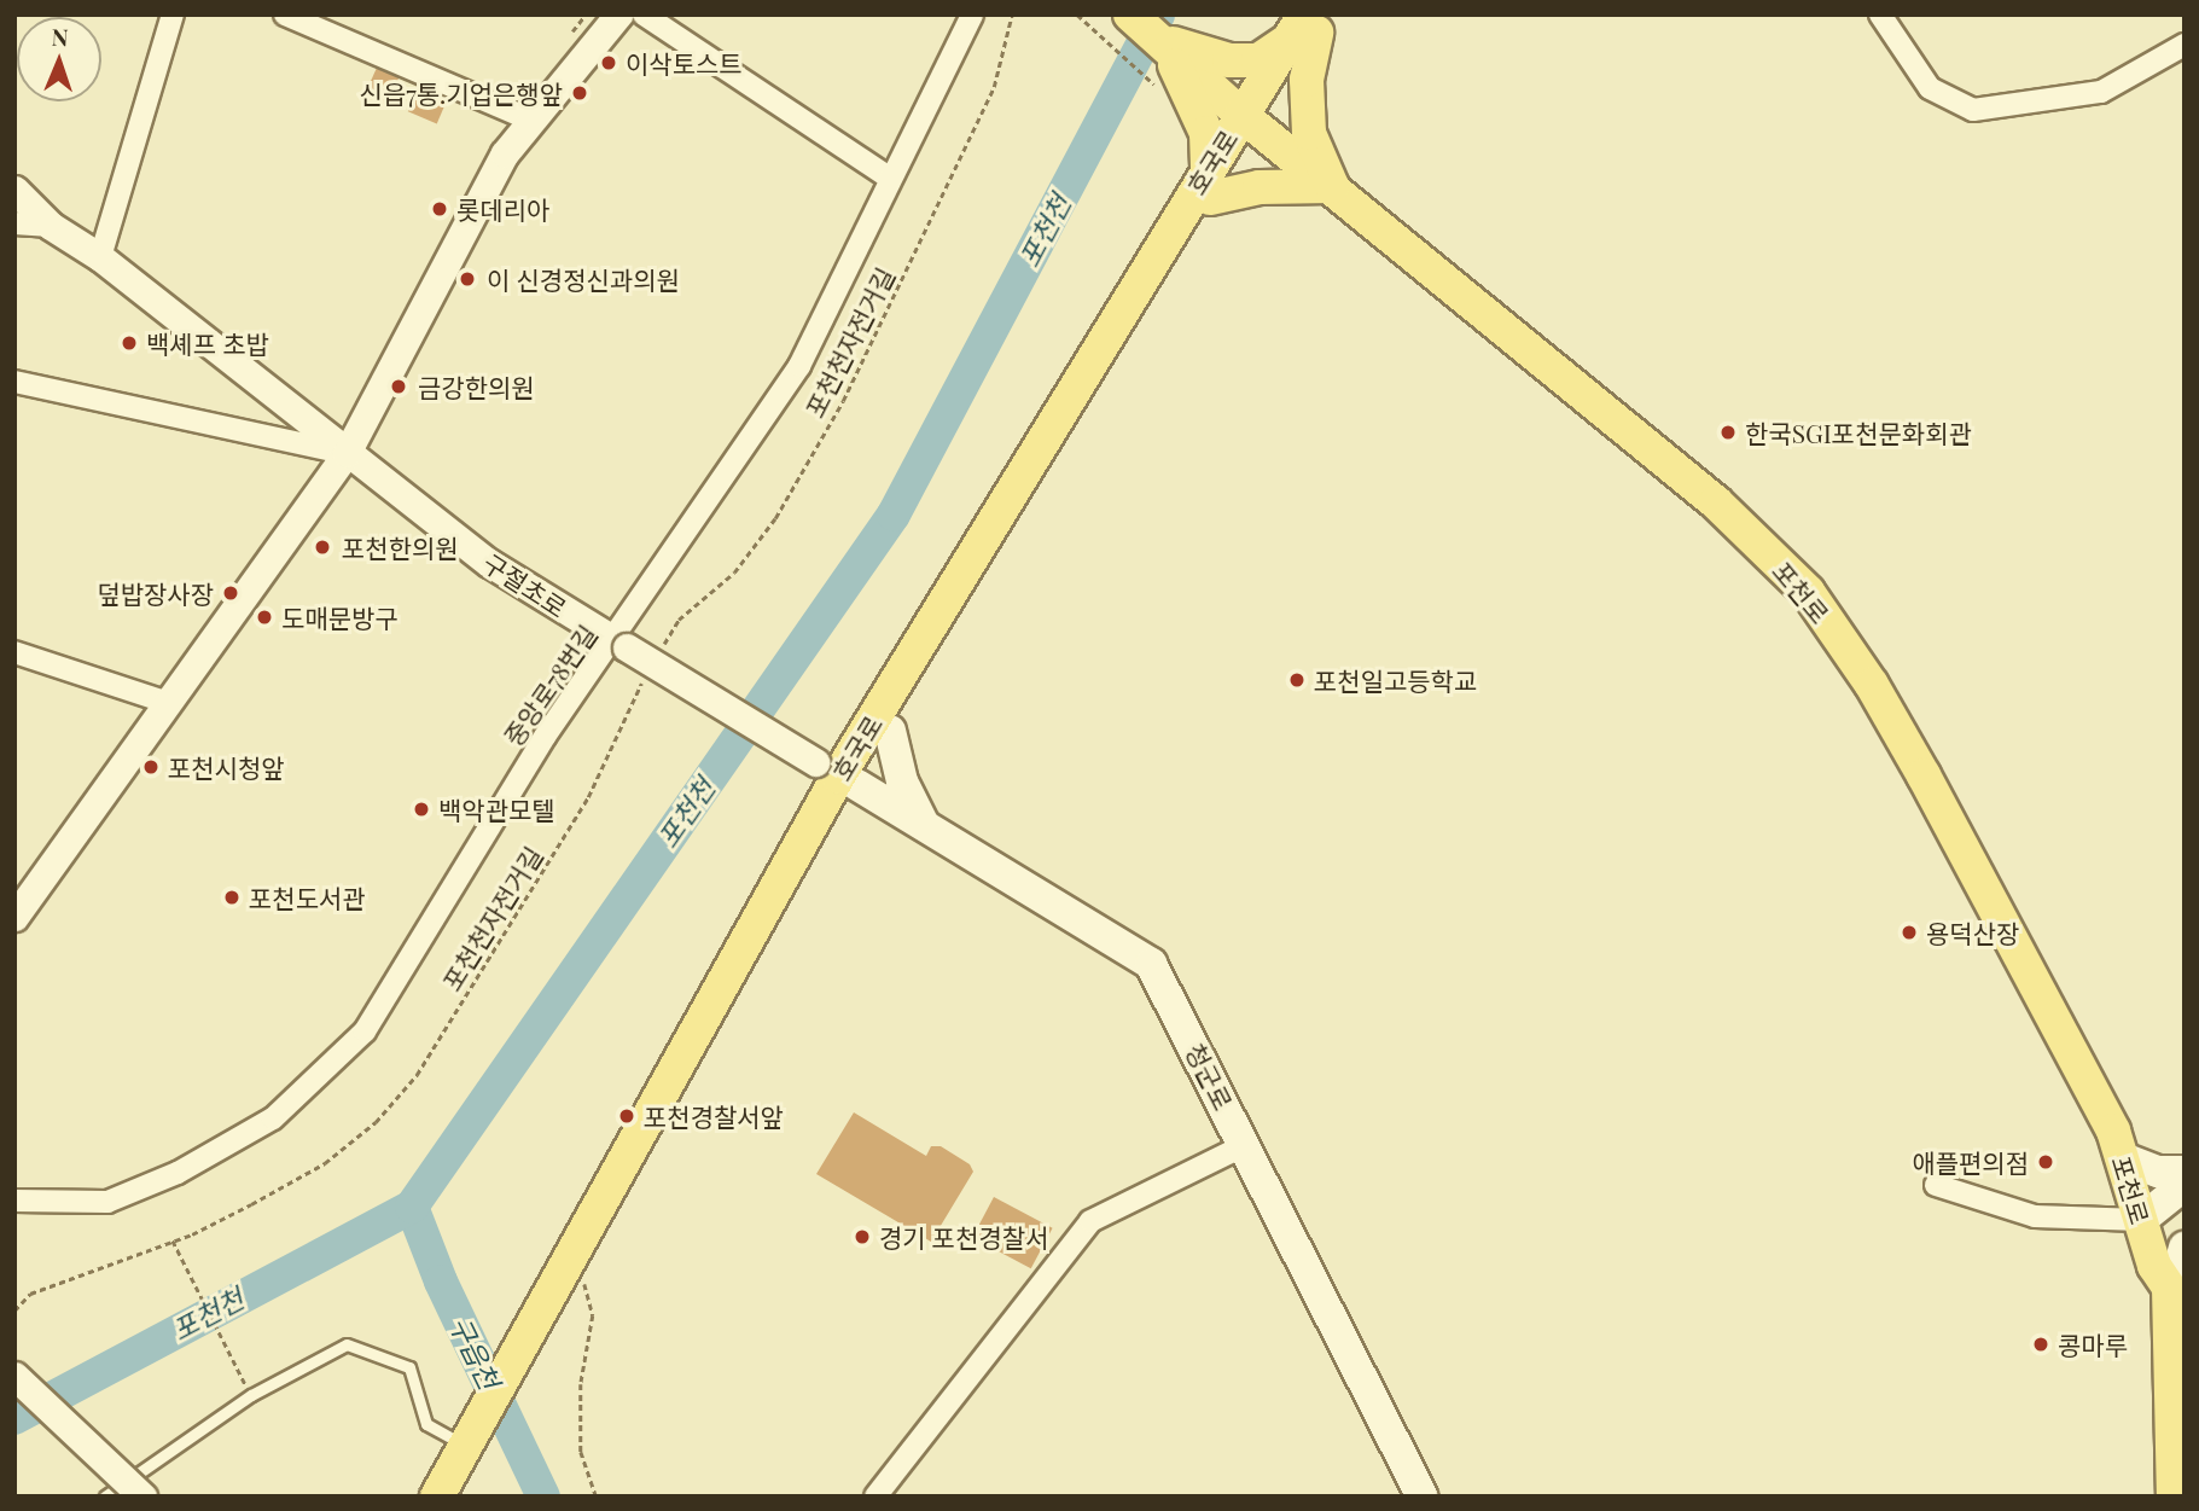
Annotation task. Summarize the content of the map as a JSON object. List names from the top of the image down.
{
  "streets": {
    "main road": ["호국로", "포천로", "청군로"],
    "street": ["구절초로", "중앙로78번길"],
    "path": ["포천천자전거길"]
  },
  "crossings": [
    ["호국로", "구절초로"],
    ["호국로", "포천로"],
    ["호국로", "청군로"],
    ["구절초로", "중앙로78번길"],
    ["구절초로", "청군로"]
  ],
  "water": ["포천천", "구읍천"],
  "places": [
    "이삭토스트",
    "신읍7통.기업은행앞",
    "롯데리아",
    "이 신경정신과의원",
    "백셰프 초밥",
    "금강한의원",
    "한국SGI포천문화회관",
    "포천한의원",
    "덮밥장사장",
    "도매문방구",
    "포천일고등학교",
    "포천시청앞",
    "백악관모텔",
    "포천도서관",
    "용덕산장",
    "포천경찰서앞",
    "애플편의점",
    "경기 포천경찰서",
    "콩마루"
  ],
  "north": "top"
}
